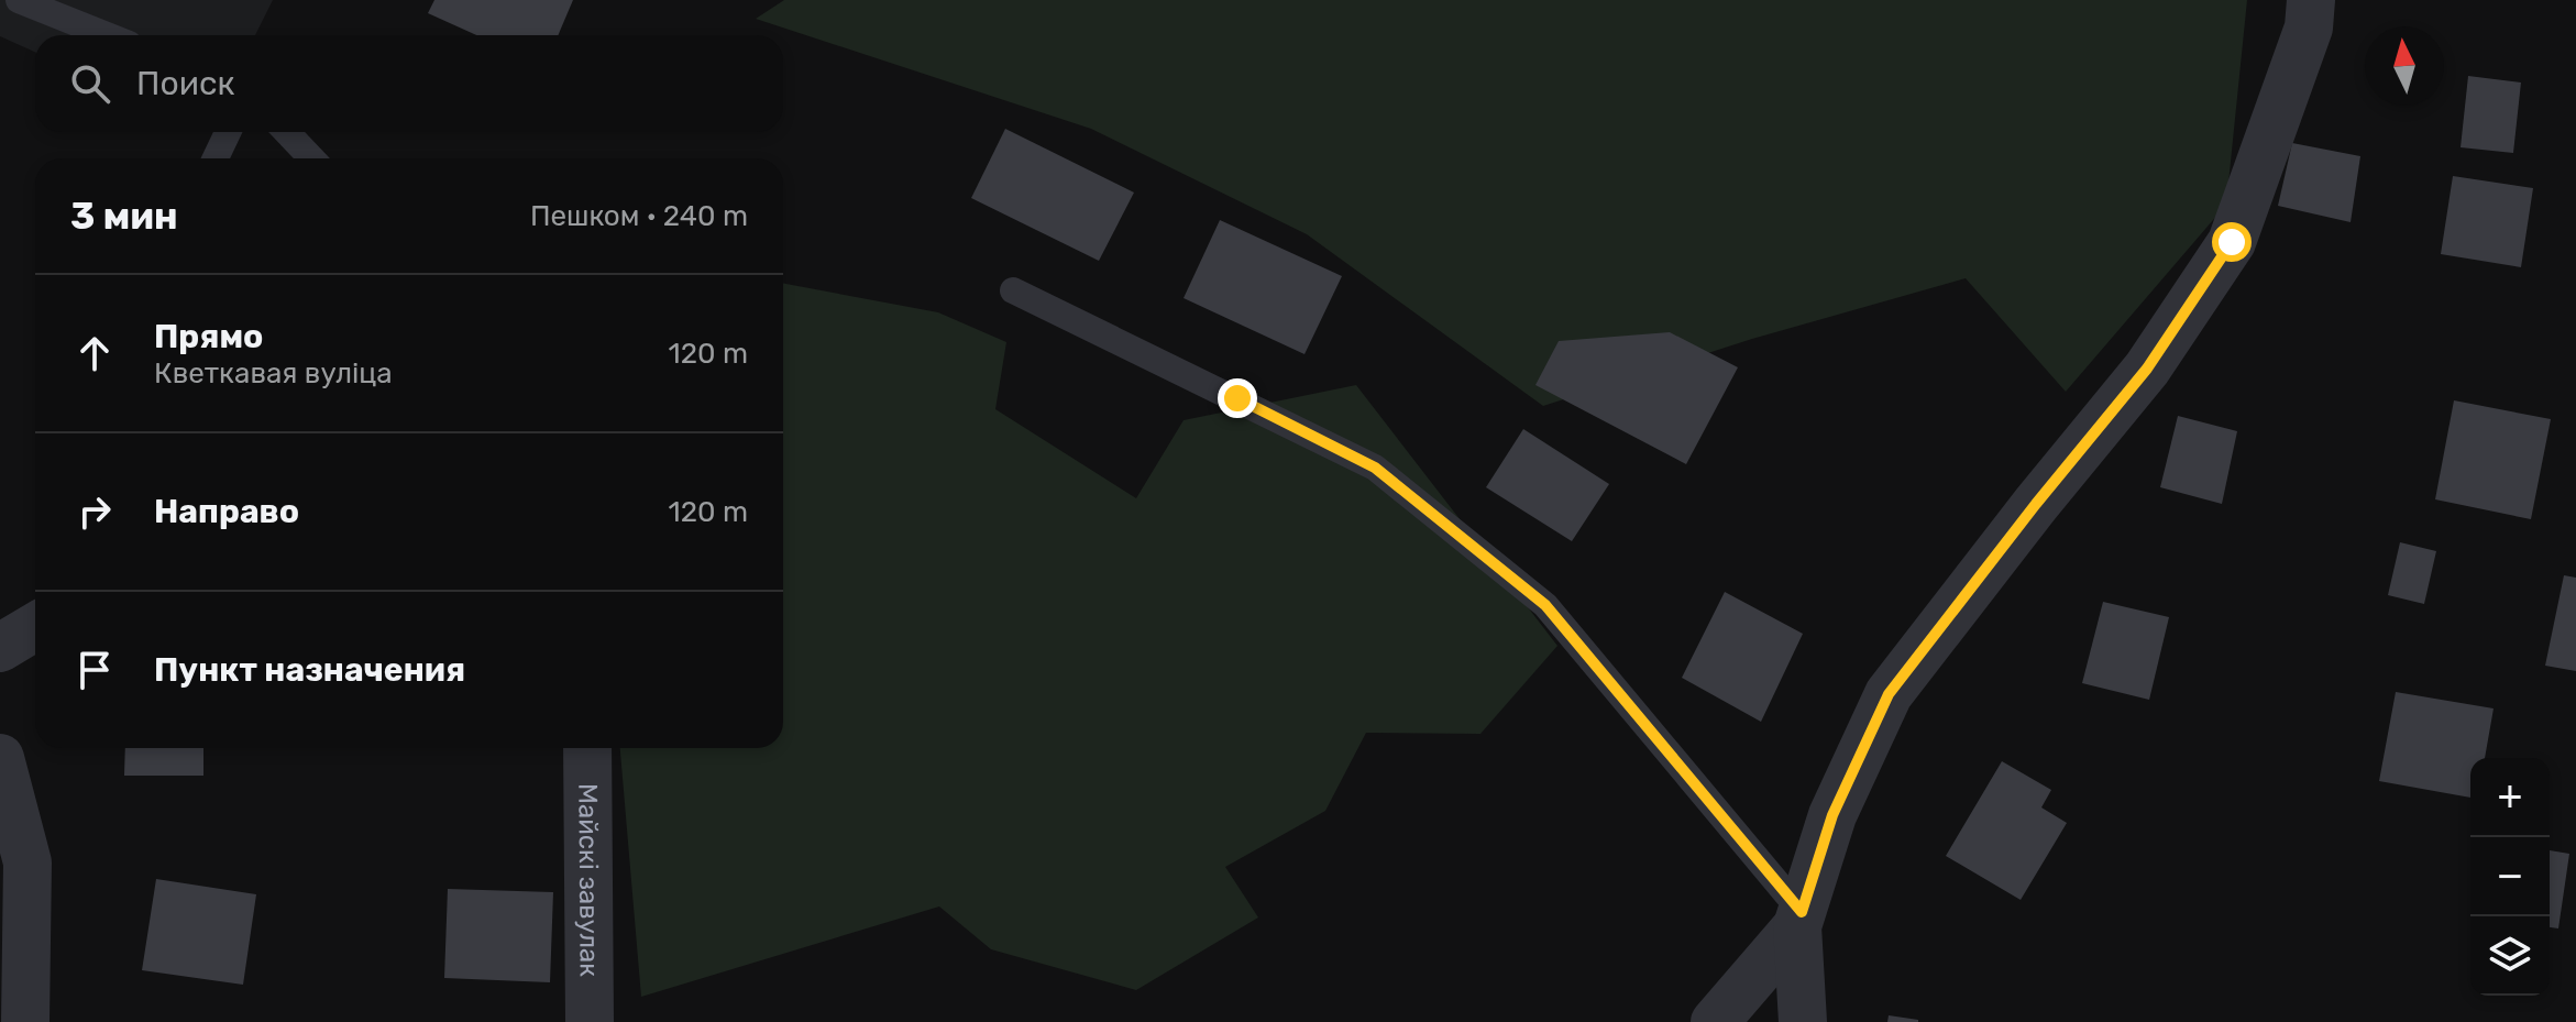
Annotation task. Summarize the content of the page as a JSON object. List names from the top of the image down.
{
  "streets": {
    "street": ["Майскі завулак"]
  },
  "north": "top",
  "page": {
    "search": "Поиск",
    "heading": ["3 мин", "Пешком · 240 m"],
    "list": [
      ["Прямо", "Кветкавая вуліца", "120 m"],
      ["Направо", "120 m"],
      "Пункт назначения"
    ],
    "map_buttons": ["+", "−"]
  }
}
